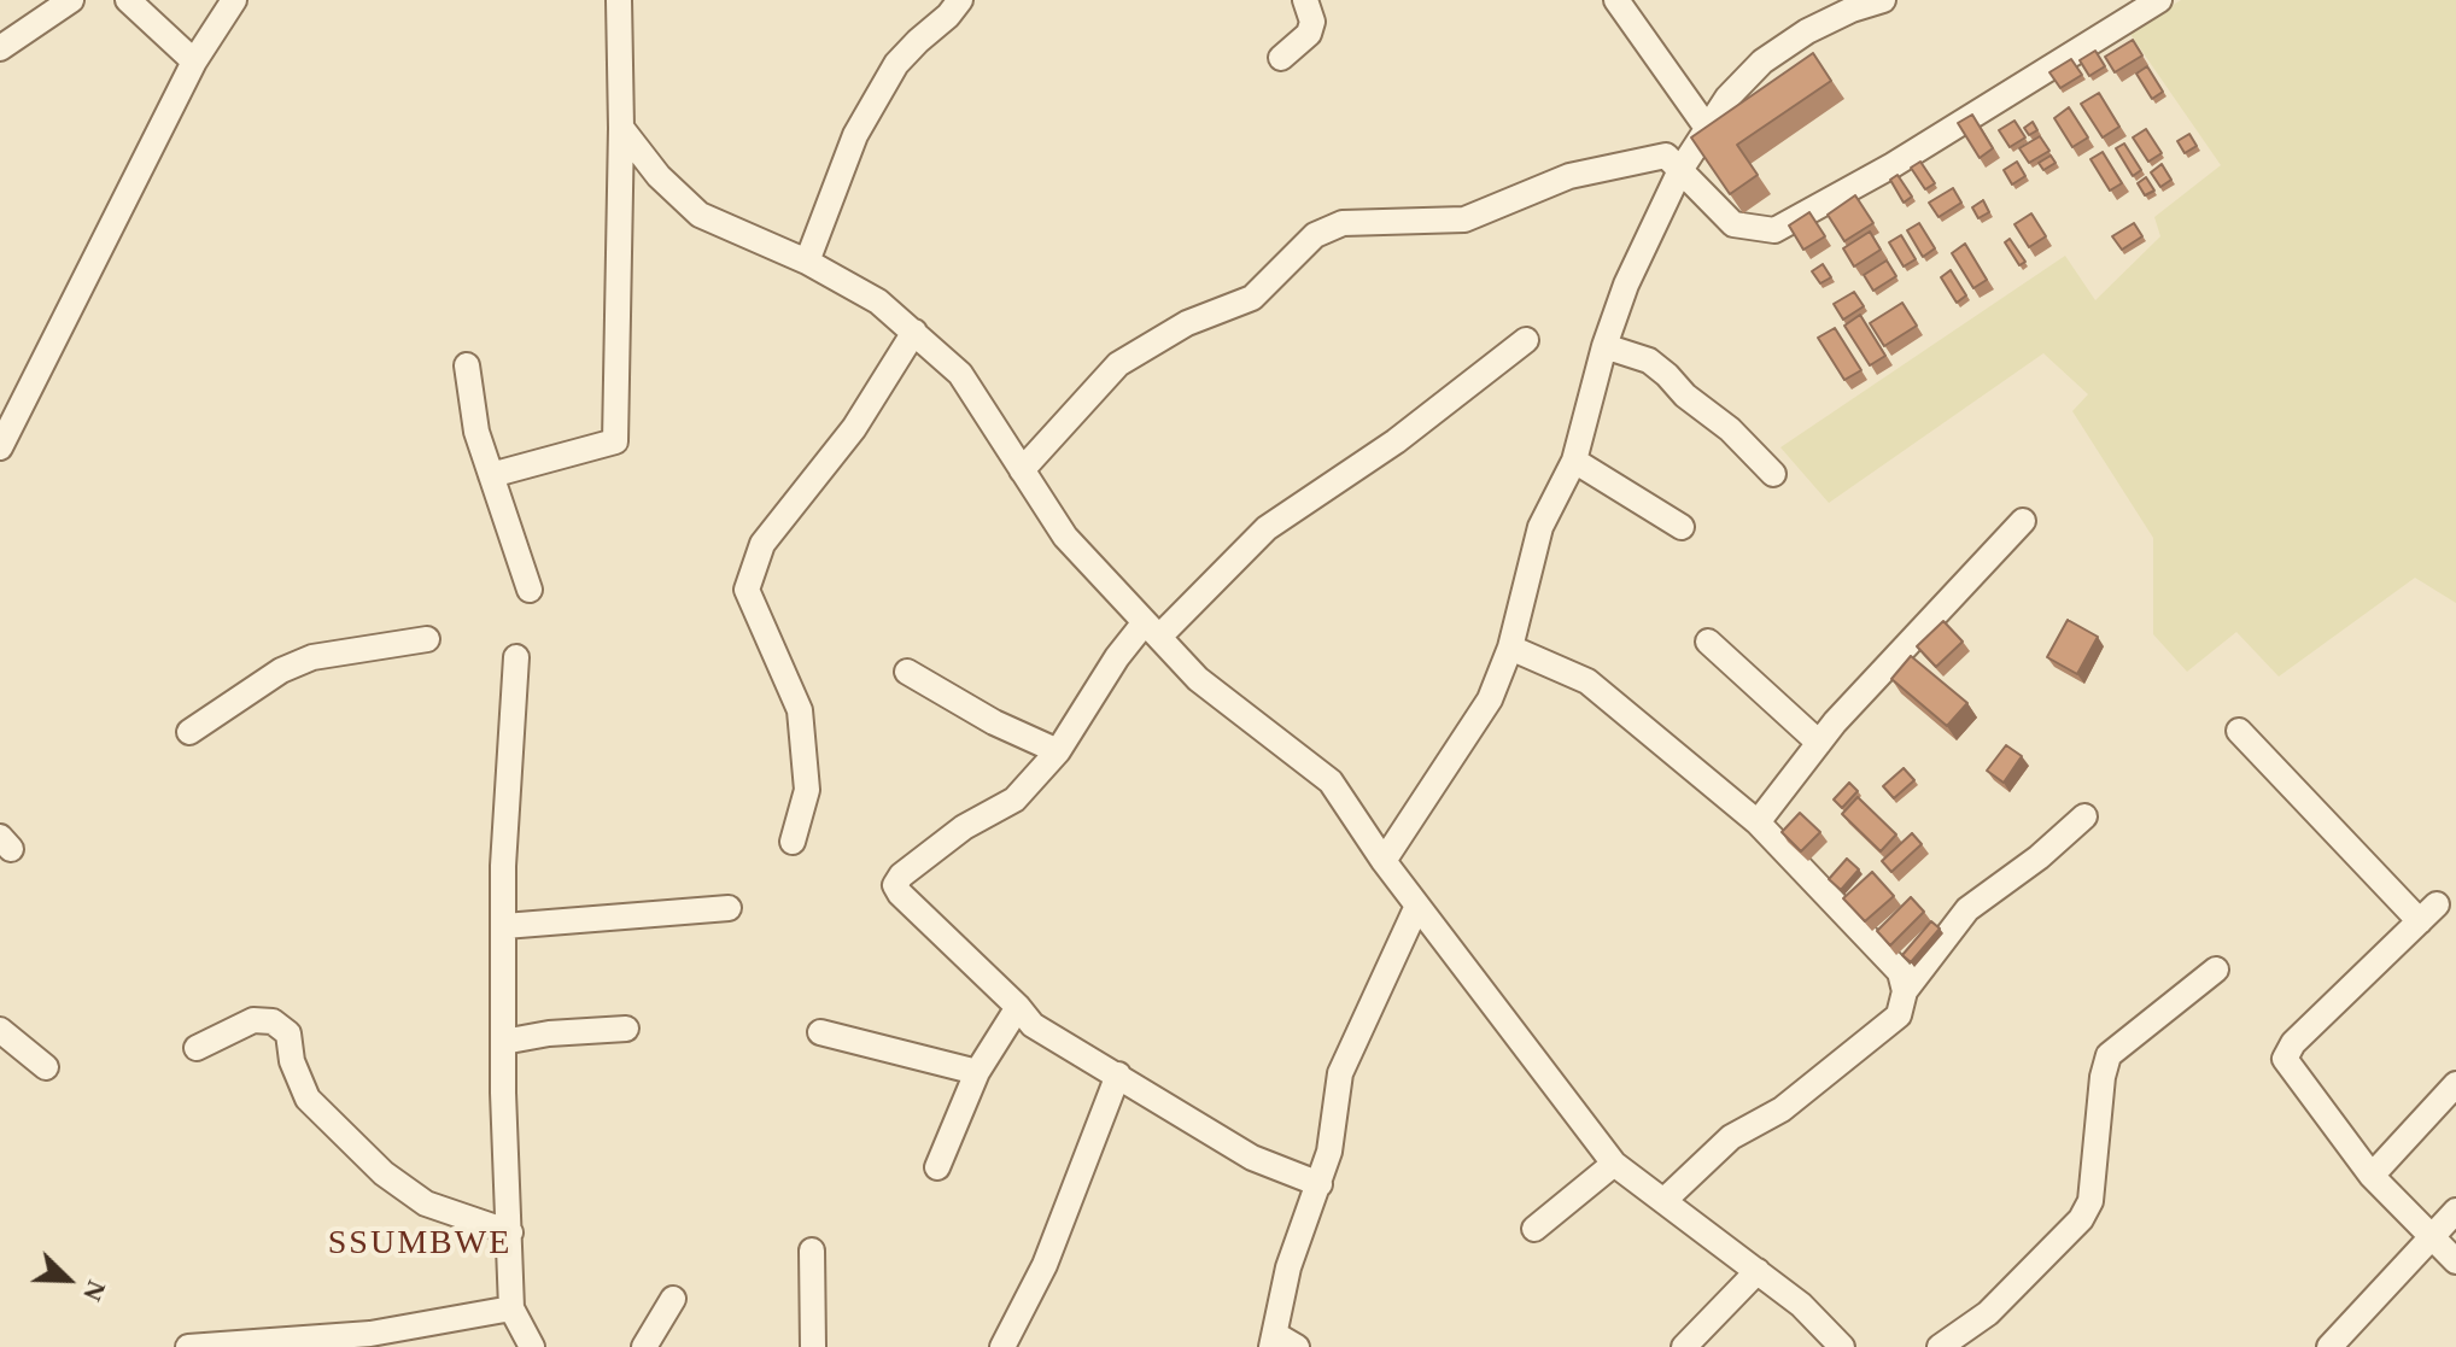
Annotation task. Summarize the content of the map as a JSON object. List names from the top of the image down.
{
  "districts": ["SSUMBWE"],
  "north": "bottom right"
}
